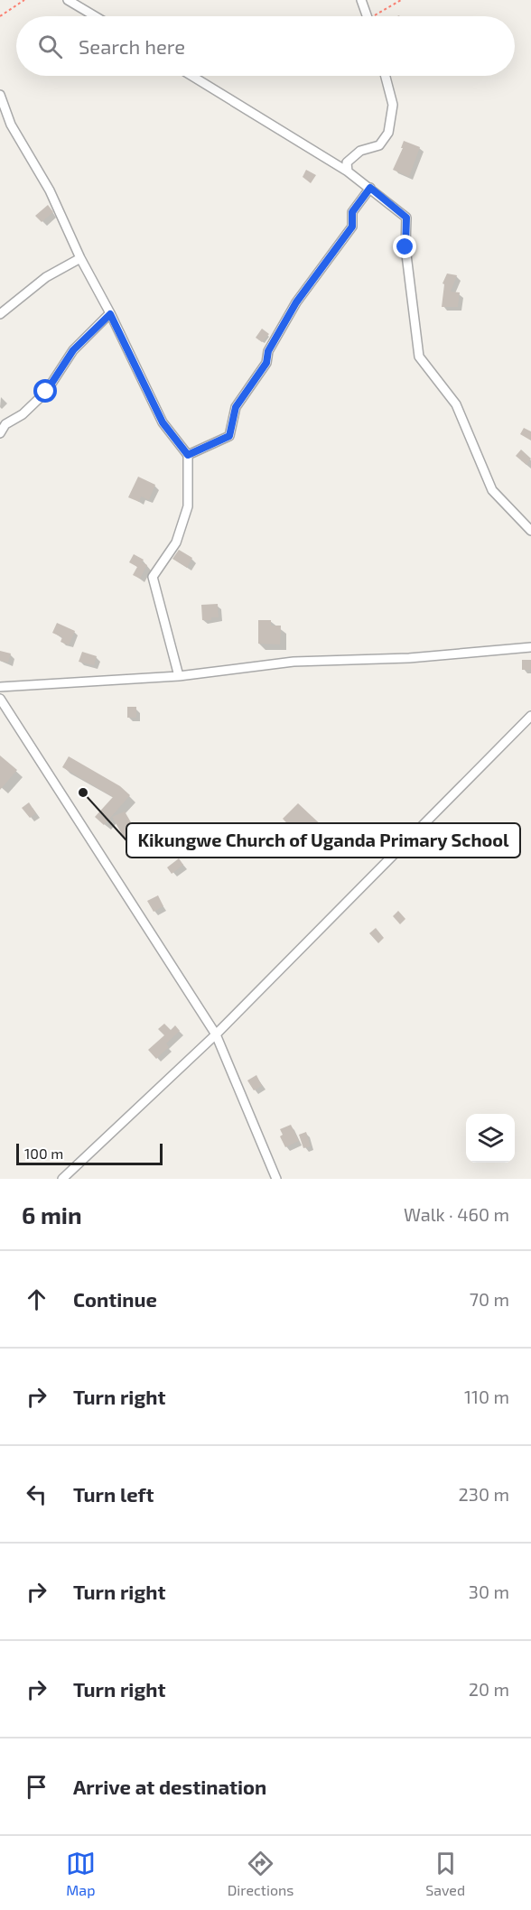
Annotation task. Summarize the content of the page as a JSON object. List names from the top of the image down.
{
  "places": ["Kikungwe Church of Uganda Primary School"],
  "scale_bar": "100 m",
  "page": {
    "search": "Search here",
    "scale": "100 m",
    "heading": ["6 min", "Walk · 460 m"],
    "list": [
      ["Continue", "70 m"],
      ["Turn right", "110 m"],
      ["Turn left", "230 m"],
      ["Turn right", "30 m"],
      ["Turn right", "20 m"],
      "Arrive at destination"
    ],
    "nav": ["Map", "Directions", "Saved"]
  }
}
